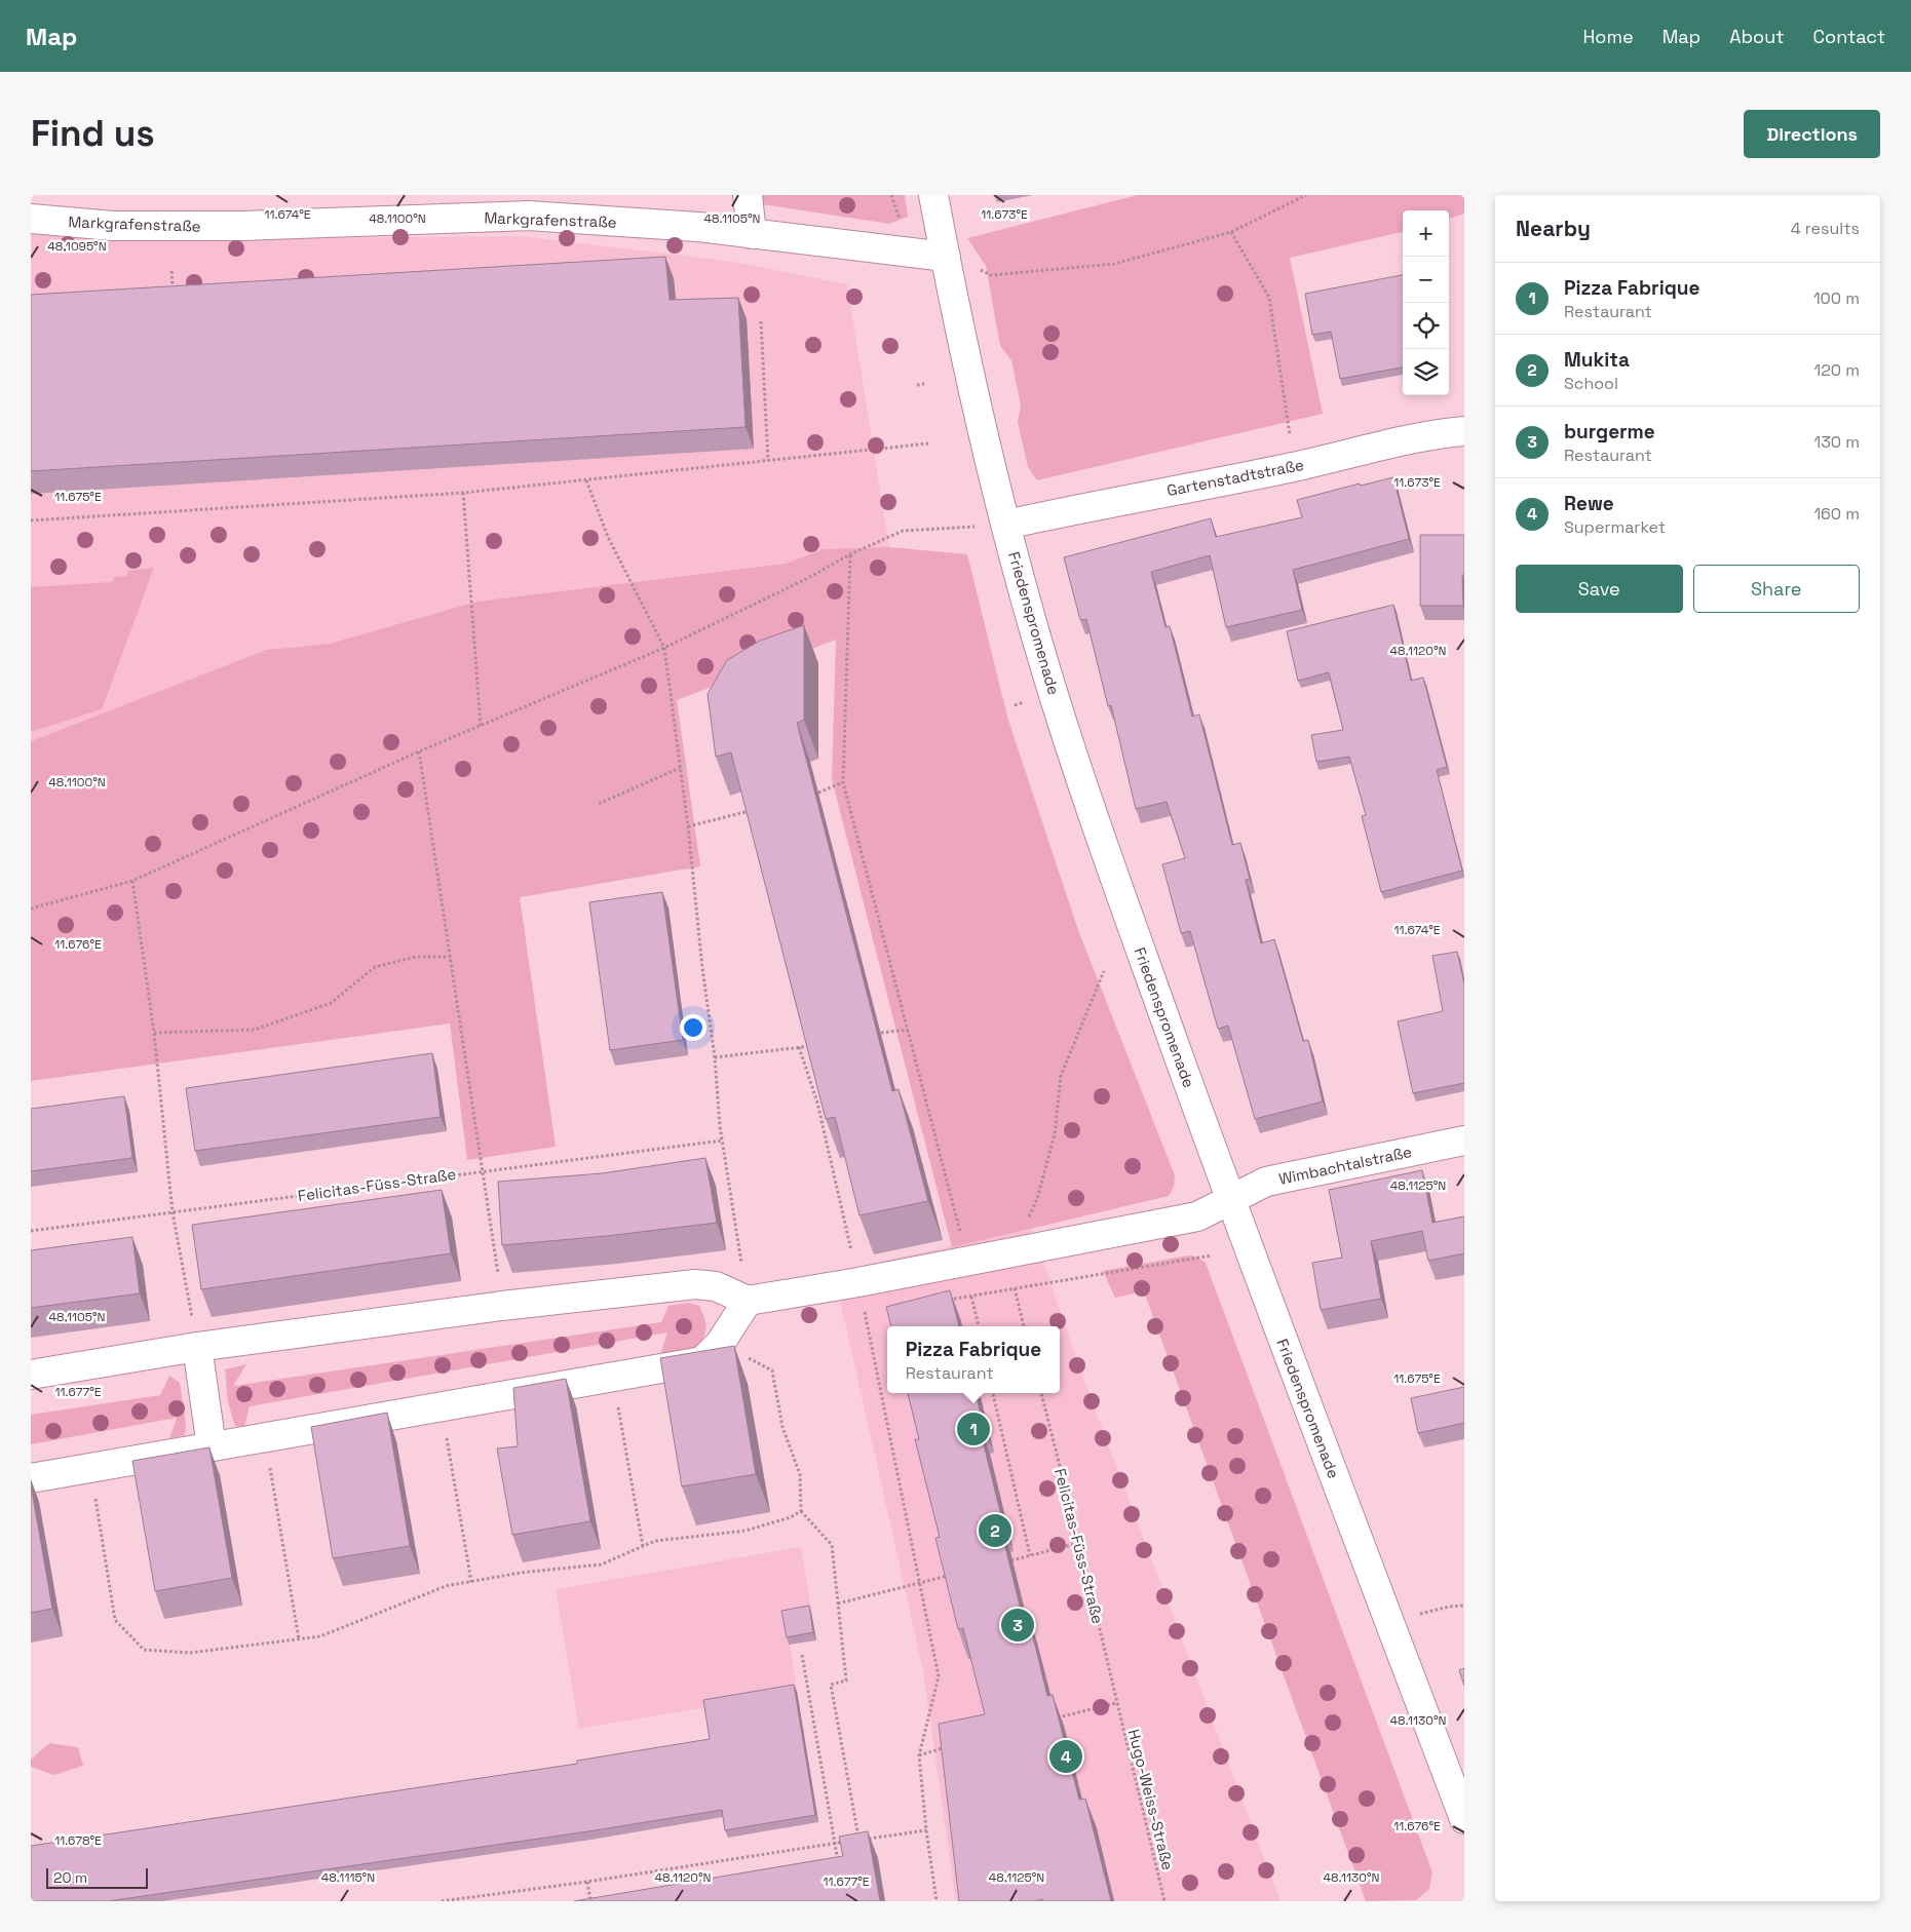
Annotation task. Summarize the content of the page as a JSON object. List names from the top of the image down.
{
  "streets": {
    "street": [
      "Markgrafenstraße",
      "Gartenstadtstraße",
      "Friedenspromenade",
      "Wimbachtalstraße"
    ],
    "path": ["Felicitas-Füss-Straße", "Hugo-Weiss-Straße"]
  },
  "crossings": [
    ["Markgrafenstraße", "Friedenspromenade"],
    ["Gartenstadtstraße", "Friedenspromenade"],
    ["Friedenspromenade", "Wimbachtalstraße"],
    ["Felicitas-Füss-Straße", "Hugo-Weiss-Straße"]
  ],
  "scale_bar": "20 m",
  "page": {
    "header": "Map",
    "nav": [
      "Home",
      "Map",
      "About",
      "Contact"
    ],
    "buttons": [
      "Directions",
      ["Save", "Share"]
    ],
    "title": "Find us",
    "heading": ["Nearby", "4 results"],
    "map_buttons": ["+", "−"],
    "list": [
      {
        "mark": "1",
        "name": "Pizza Fabrique",
        "note": "Restaurant",
        "value": "100 m"
      },
      {
        "mark": "2",
        "name": "Mukita",
        "note": "School",
        "value": "120 m"
      },
      {
        "mark": "3",
        "name": "burgerme",
        "note": "Restaurant",
        "value": "130 m"
      },
      {
        "mark": "4",
        "name": "Rewe",
        "note": "Supermarket",
        "value": "160 m"
      }
    ],
    "popup": ["Pizza Fabrique", "Restaurant"],
    "pins": [
      "1",
      "2",
      "3",
      "4"
    ],
    "scale": "20 m"
  },
  "coordinates": [
    "11.674°E",
    "11.673°E",
    "48.1100°N",
    "48.1105°N",
    "48.1095°N",
    "11.675°E",
    "48.1120°N",
    "11.676°E",
    "48.1125°N",
    "11.677°E",
    "48.1130°N",
    "11.678°E",
    "48.1115°N"
  ]
}
